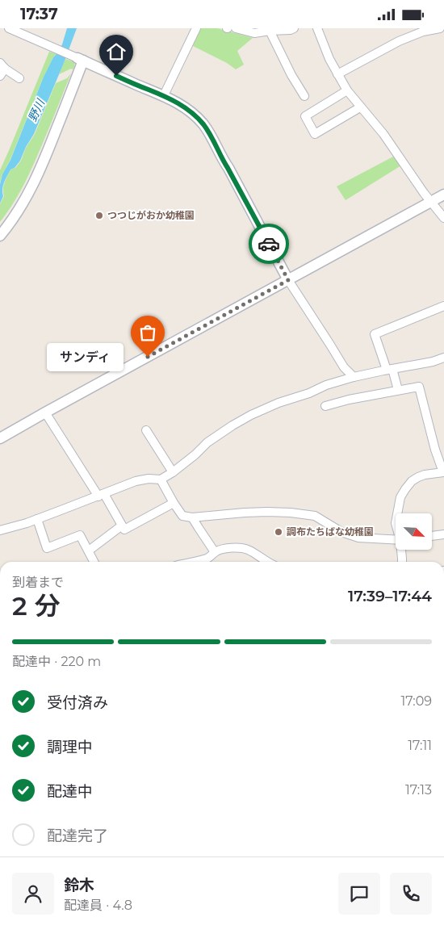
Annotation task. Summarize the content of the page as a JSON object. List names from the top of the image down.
{
  "water": ["野川"],
  "places": ["つつじがおか幼稚園", "サンディ", "調布たちばな幼稚園"],
  "north": "bottom right",
  "page": {
    "status": "17:37",
    "bubble": "サンディ",
    "heading": ["2 分", "到着まで", "17:39–17:44"],
    "panel": ["鈴木", "配達員 · 4.8"],
    "bar": "配達中 · 220 m",
    "list": [
      ["受付済み", "17:09"],
      ["調理中", "17:11"],
      ["配達中", "17:13"],
      "配達完了"
    ]
  }
}
